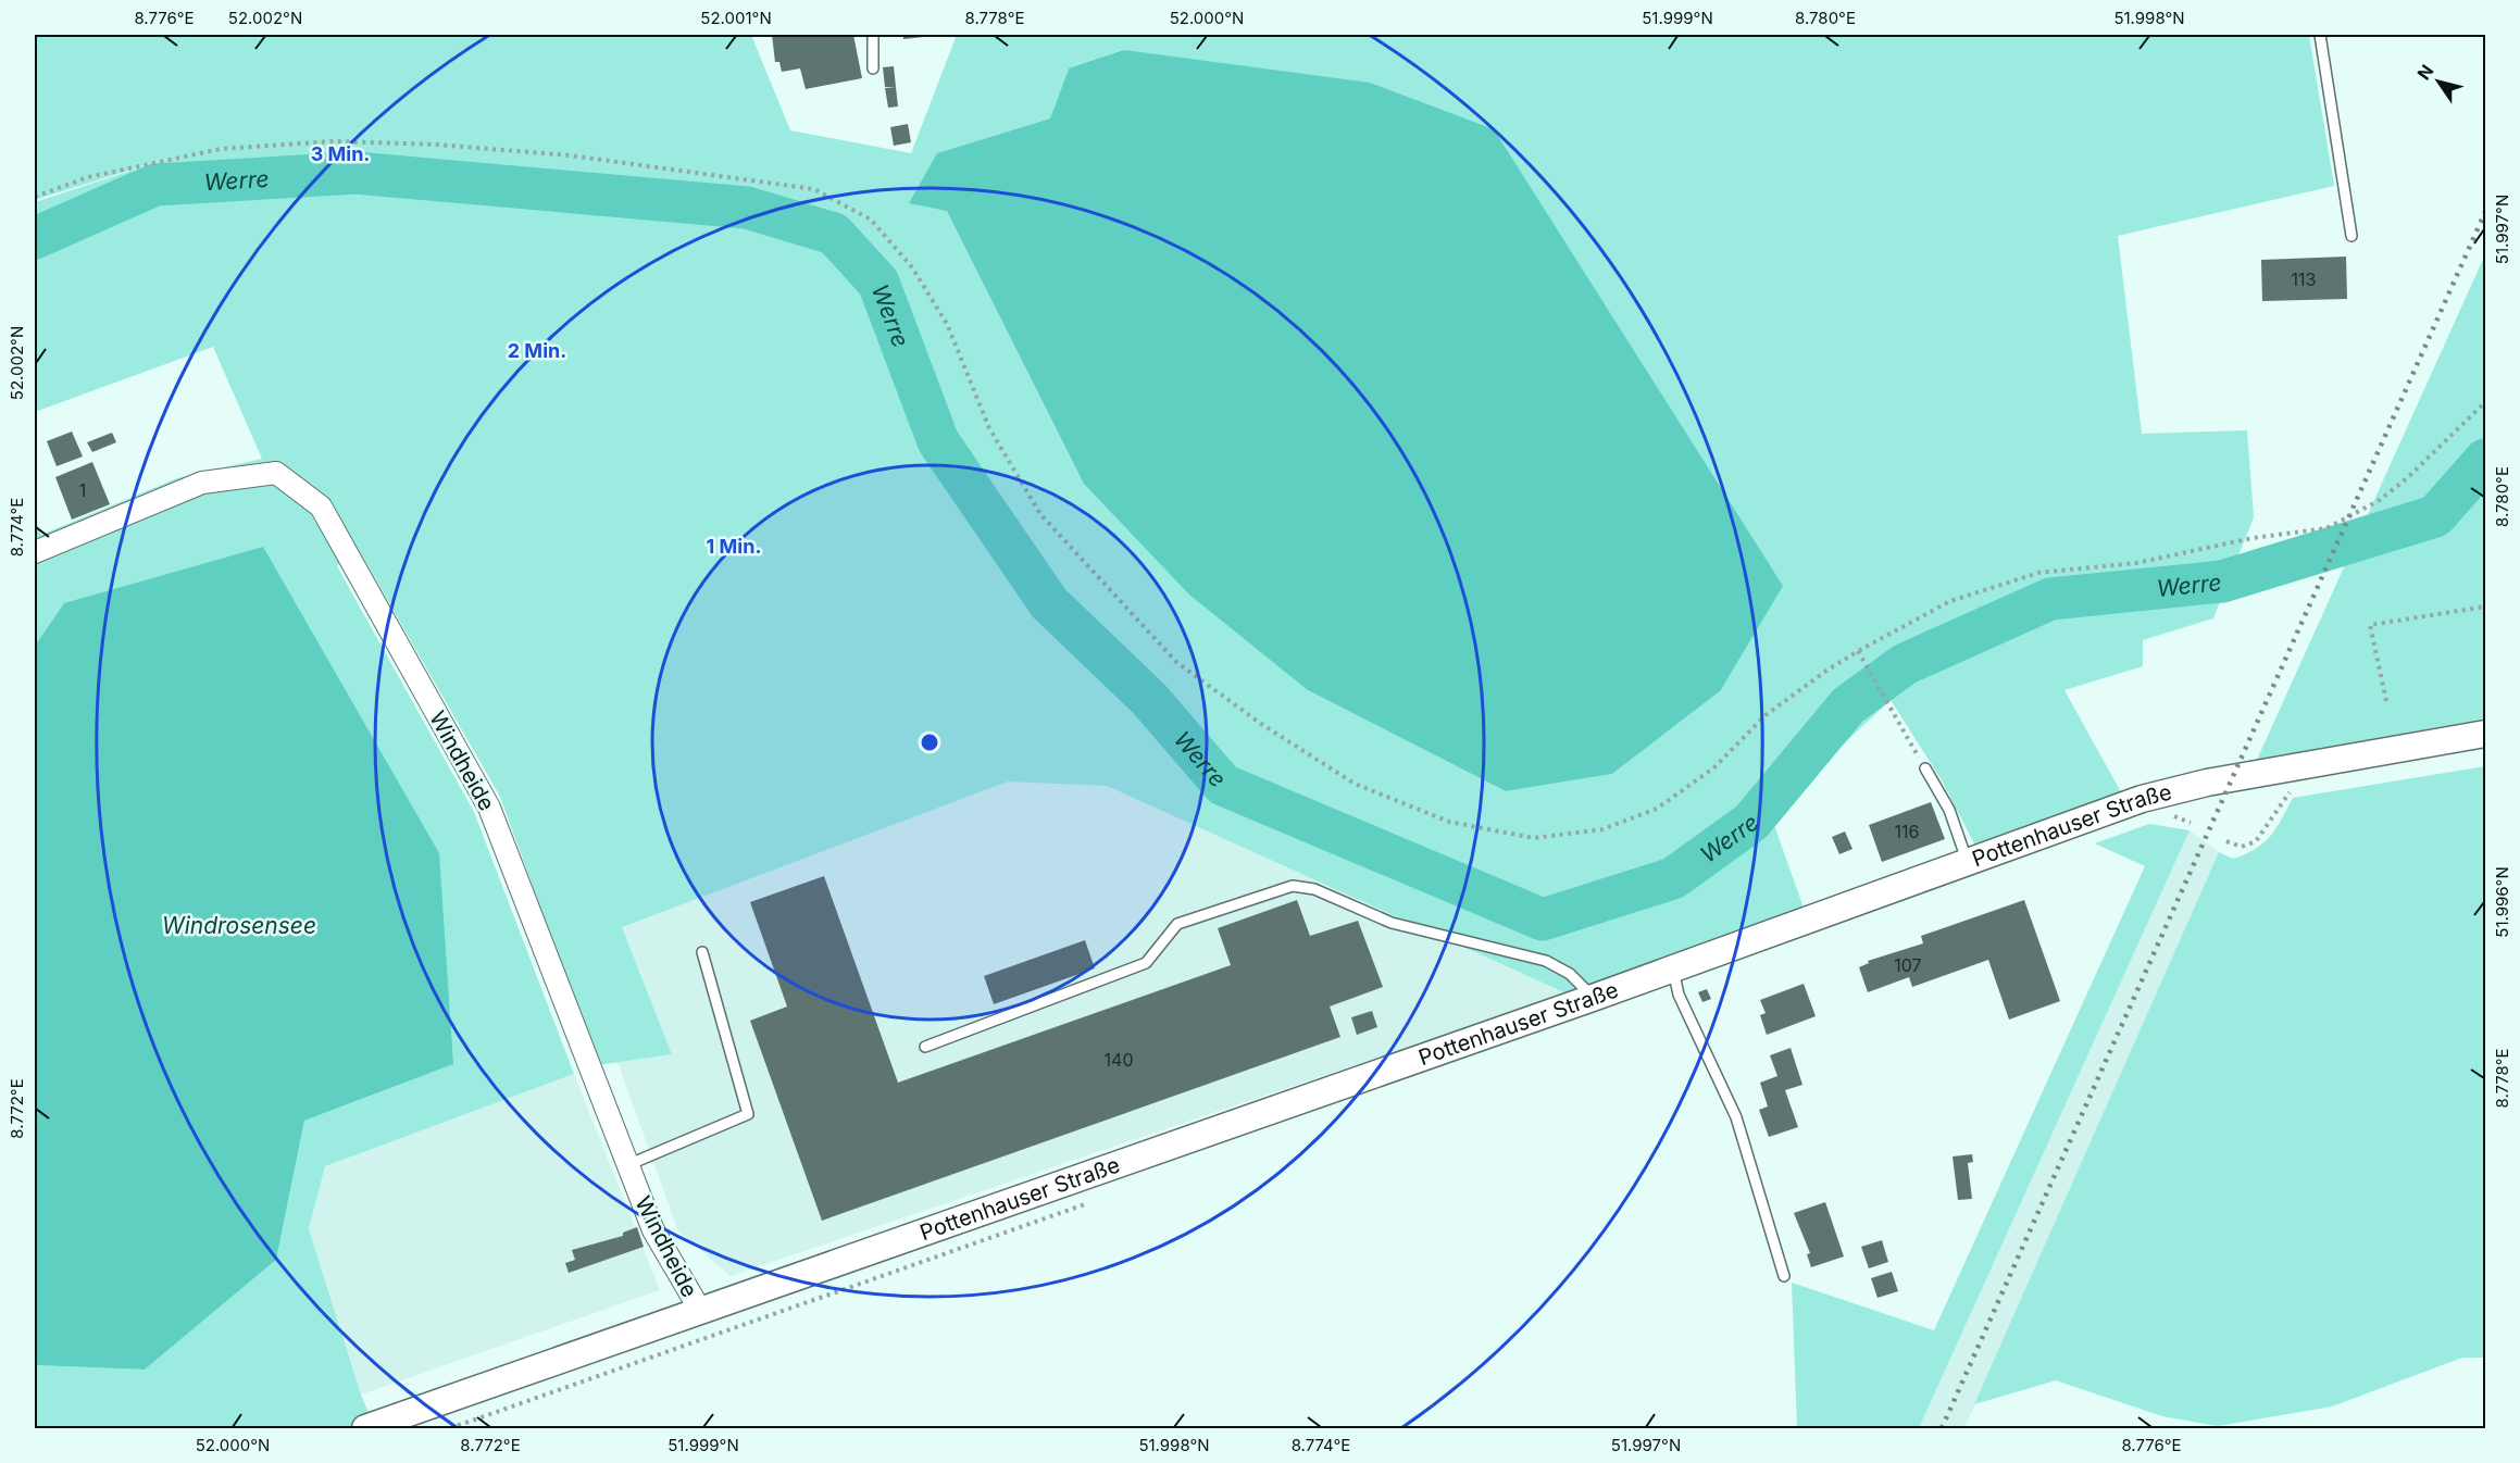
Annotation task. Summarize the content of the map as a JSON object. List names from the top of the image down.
{
  "streets": {
    "street": ["Windheide", "Pottenhauser Straße"]
  },
  "crossings": [
    ["Windheide", "Pottenhauser Straße"]
  ],
  "water": ["Werre", "Windrosensee"],
  "house_numbers": [
    "113",
    "1",
    "116",
    "107",
    "140"
  ],
  "north": "top left",
  "coordinates": [
    "8.776°E",
    "52.002°N",
    "52.001°N",
    "8.778°E",
    "52.000°N",
    "51.999°N",
    "8.780°E",
    "51.998°N",
    "51.997°N",
    "8.774°E",
    "51.996°N",
    "8.772°E"
  ],
  "rings": ["3 Min.", "2 Min.", "1 Min."]
}
